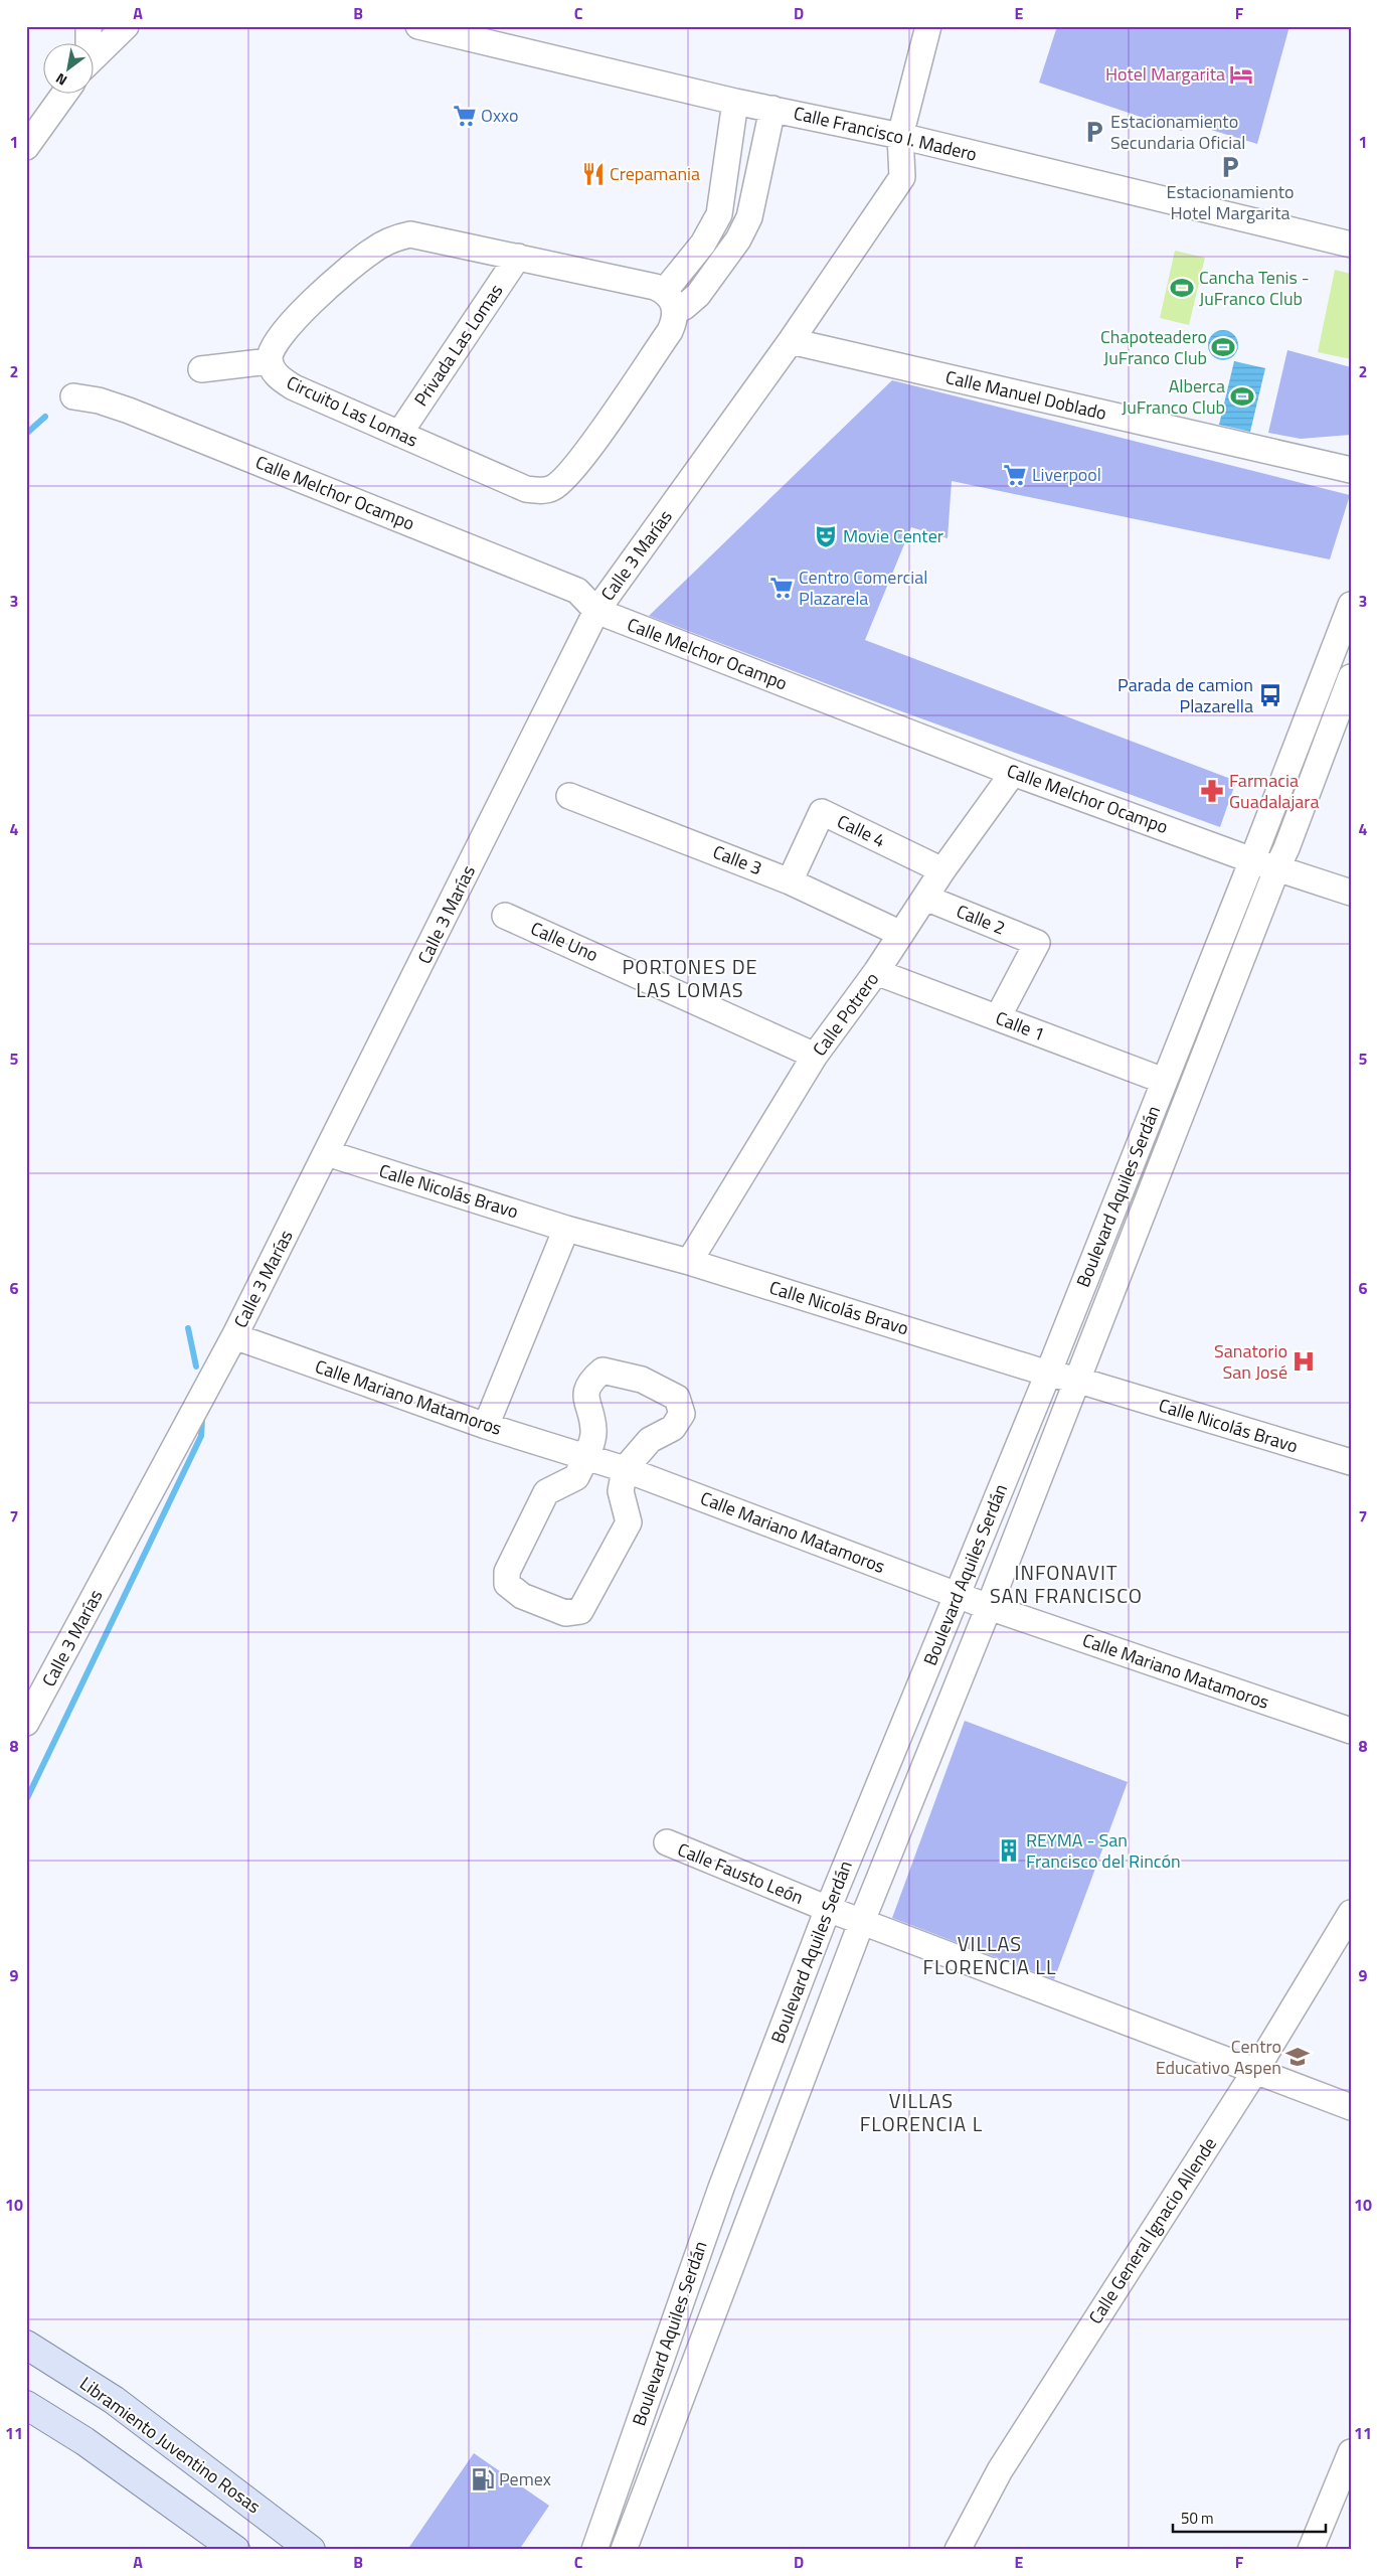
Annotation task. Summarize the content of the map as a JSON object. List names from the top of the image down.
{
  "streets": {
    "main road": ["Libramiento Juventino Rosas"],
    "street": [
      "Calle Francisco I. Madero",
      "Privada Las Lomas",
      "Calle Manuel Doblado",
      "Circuito Las Lomas",
      "Calle Melchor Ocampo",
      "Calle 3 Marías",
      "Calle 4",
      "Calle 3",
      "Calle 2",
      "Calle Uno",
      "Calle Potrero",
      "Calle 1",
      "Calle Nicolás Bravo",
      "Boulevard Aquiles Serdán",
      "Calle Mariano Matamoros",
      "Calle Fausto León",
      "Calle General Ignacio Allende"
    ]
  },
  "crossings": [
    ["Calle Francisco I. Madero", "Circuito Las Lomas"],
    ["Calle Francisco I. Madero", "Calle 3 Marías"],
    ["Privada Las Lomas", "Circuito Las Lomas"],
    ["Calle Manuel Doblado", "Calle 3 Marías"],
    ["Calle Melchor Ocampo", "Calle 3 Marías"],
    ["Calle Melchor Ocampo", "Calle Potrero"],
    ["Calle Melchor Ocampo", "Boulevard Aquiles Serdán"],
    ["Calle 3 Marías", "Calle Nicolás Bravo"],
    ["Calle 3 Marías", "Calle Mariano Matamoros"],
    ["Calle 4", "Calle 3"],
    ["Calle 4", "Calle Potrero"],
    ["Calle 3", "Calle Potrero"],
    ["Calle 2", "Calle Potrero"],
    ["Calle 2", "Calle 1"],
    ["Calle Uno", "Calle Potrero"],
    ["Calle Potrero", "Calle 1"],
    ["Calle Potrero", "Calle Nicolás Bravo"],
    ["Calle 1", "Boulevard Aquiles Serdán"],
    ["Calle Nicolás Bravo", "Boulevard Aquiles Serdán"],
    ["Boulevard Aquiles Serdán", "Calle Mariano Matamoros"],
    ["Boulevard Aquiles Serdán", "Calle Fausto León"],
    ["Calle Fausto León", "Calle General Ignacio Allende"]
  ],
  "districts": [
    "PORTONES DE LAS LOMAS",
    "INFONAVIT SAN FRANCISCO",
    "VILLAS FLORENCIA LL",
    "VILLAS FLORENCIA L"
  ],
  "places": {
    "hotel": ["Hotel Margarita"],
    "supermarket": ["Oxxo", "Liverpool", "Centro Comercial Plazarela"],
    "parking": ["Estacionamiento Secundaria Oficial", "Estacionamiento Hotel Margarita"],
    "restaurant": ["Crepamania"],
    "sports": ["Cancha Tenis - JuFranco Club", "Chapoteadero JuFranco Club", "Alberca JuFranco Club"],
    "theatre": ["Movie Center"],
    "bus stop": ["Parada de camion Plazarella"],
    "pharmacy": ["Farmacia Guadalajara"],
    "hospital": ["Sanatorio San José"],
    "building": ["REYMA - San Francisco del Rincón"],
    "school or university": ["Centro Educativo Aspen"],
    "fuel station": ["Pemex"]
  },
  "scale_bar": "50 m",
  "north": "bottom left",
  "grid": {
    "columns": [
      "A",
      "B",
      "C",
      "D",
      "E",
      "F"
    ],
    "rows": [
      "1",
      "2",
      "3",
      "4",
      "5",
      "6",
      "7",
      "8",
      "9",
      "10",
      "11"
    ]
  }
}
